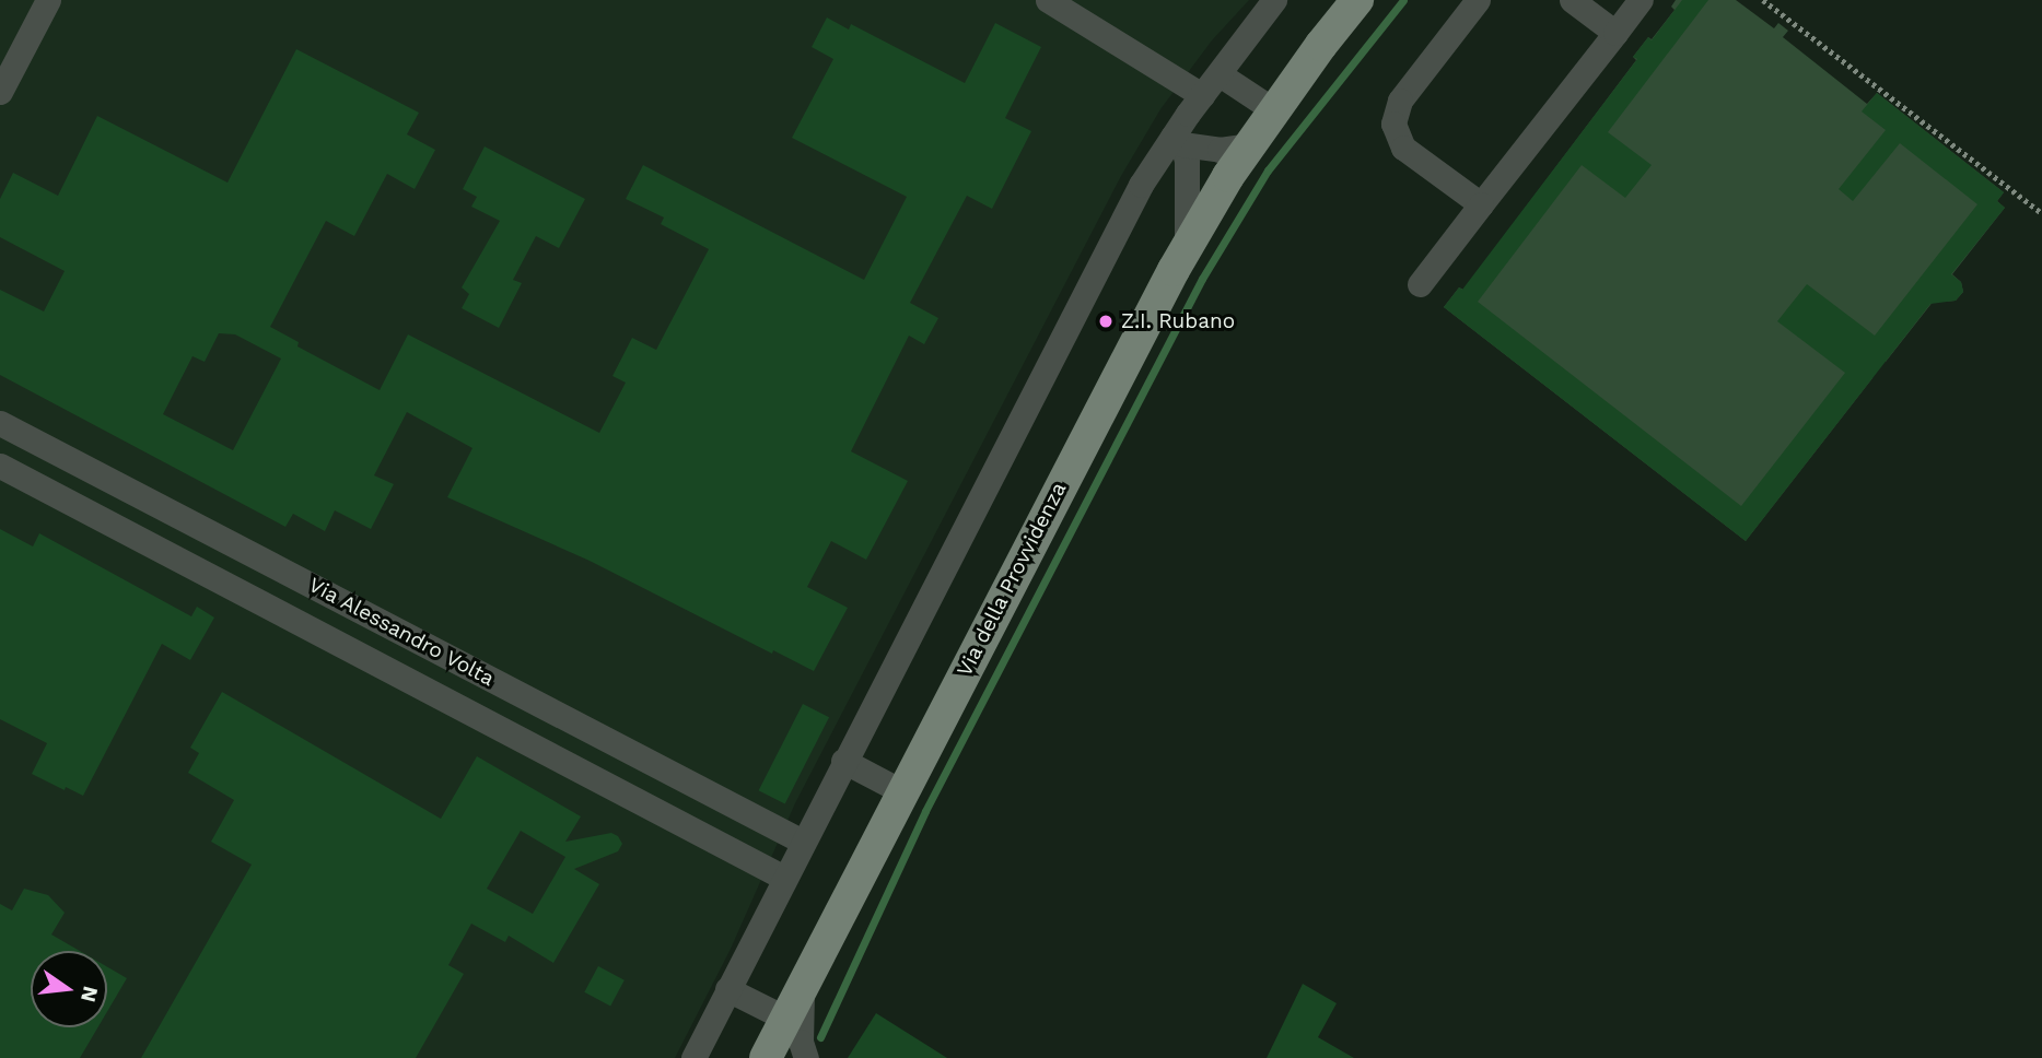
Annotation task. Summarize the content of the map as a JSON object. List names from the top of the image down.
{
  "streets": {
    "main road": ["Via della Provvidenza"],
    "street": ["Via Alessandro Volta"]
  },
  "places": ["Z.I. Rubano"],
  "north": "right"
}
